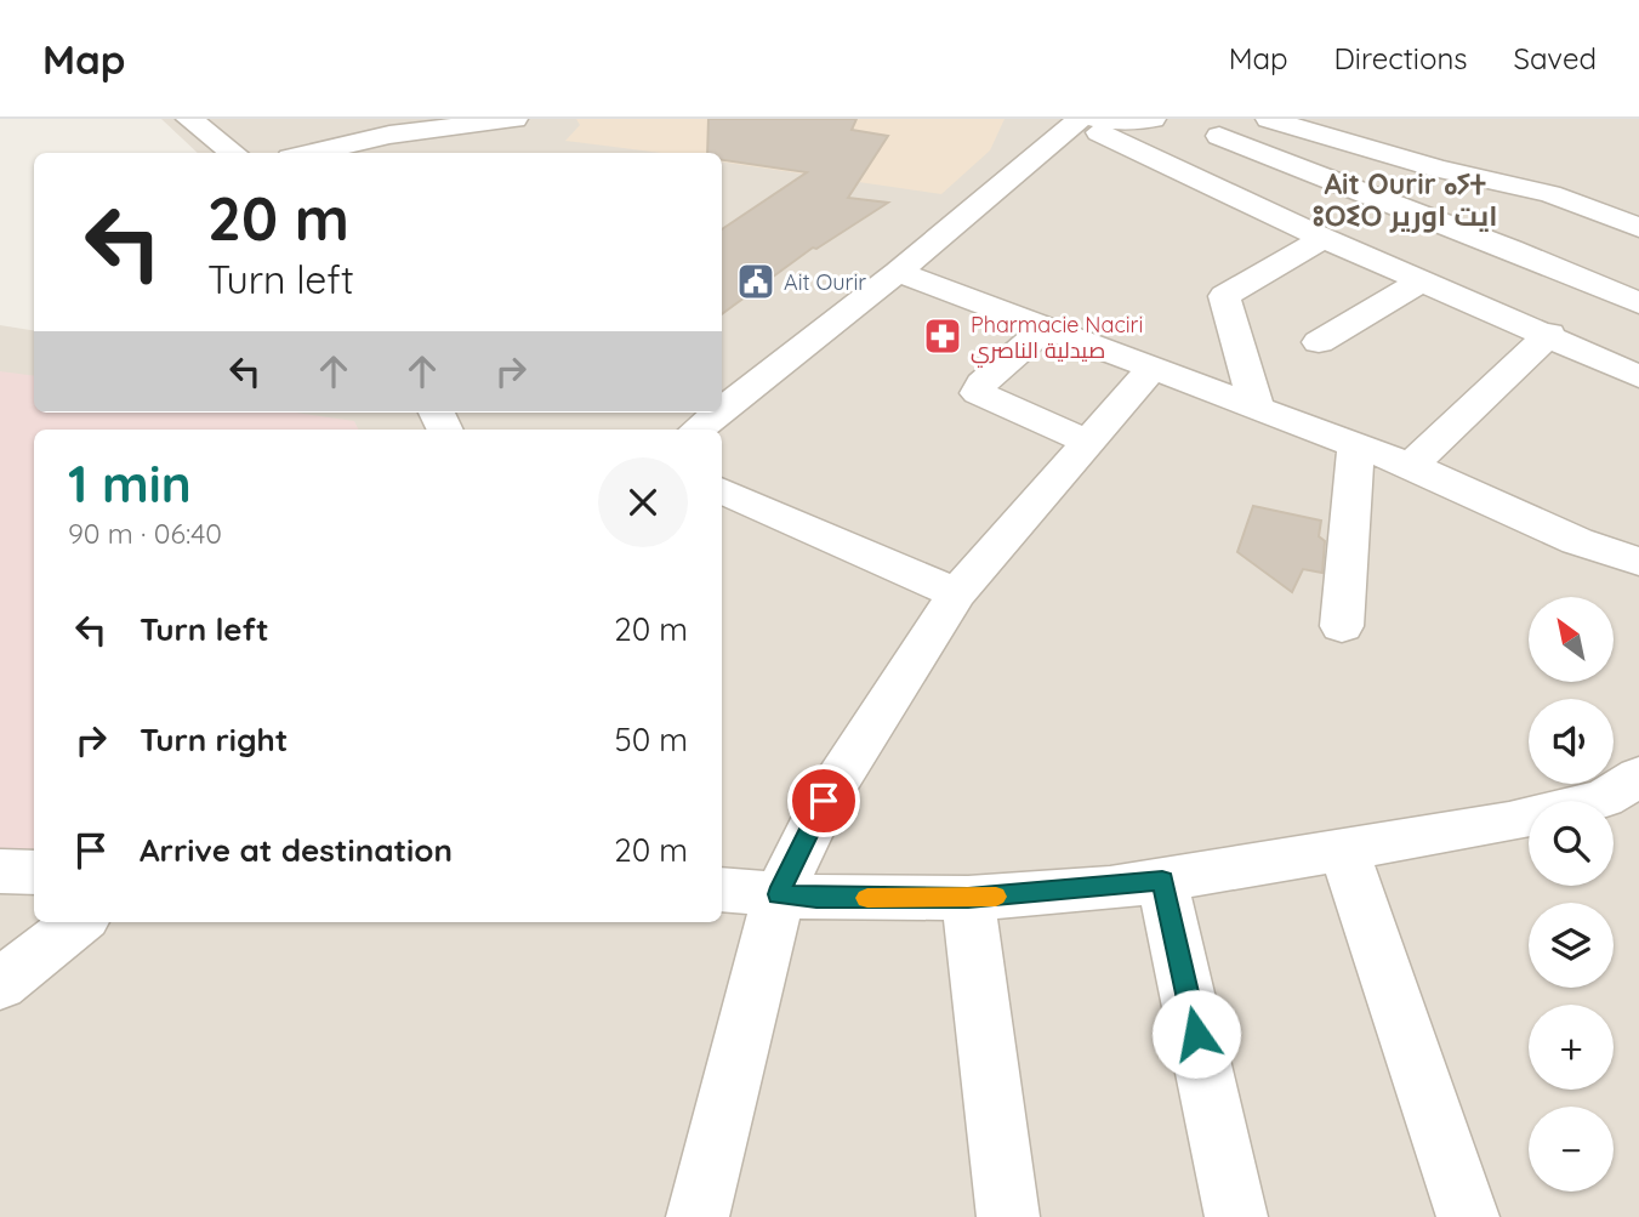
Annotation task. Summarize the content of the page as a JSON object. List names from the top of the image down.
{
  "districts": ["Ait Ourir ⴰⵢⵜ ⵓⵔⵉⵔ ايت اورير"],
  "places": {
    "public building": ["Ait Ourir"],
    "pharmacy": ["Pharmacie Naciri صيدلية الناصري"]
  },
  "north": "top left",
  "page": {
    "header": "Map",
    "nav": ["Map", "Directions", "Saved"],
    "turn": ["20 m", "Turn left"],
    "heading": ["1 min", "90 m · 06:40"],
    "list": [
      {
        "name": "Turn left",
        "value": "20 m"
      },
      {
        "name": "Turn right",
        "value": "50 m"
      },
      {
        "name": "Arrive at destination",
        "value": "20 m"
      }
    ],
    "map_buttons": ["+", "−"]
  }
}
